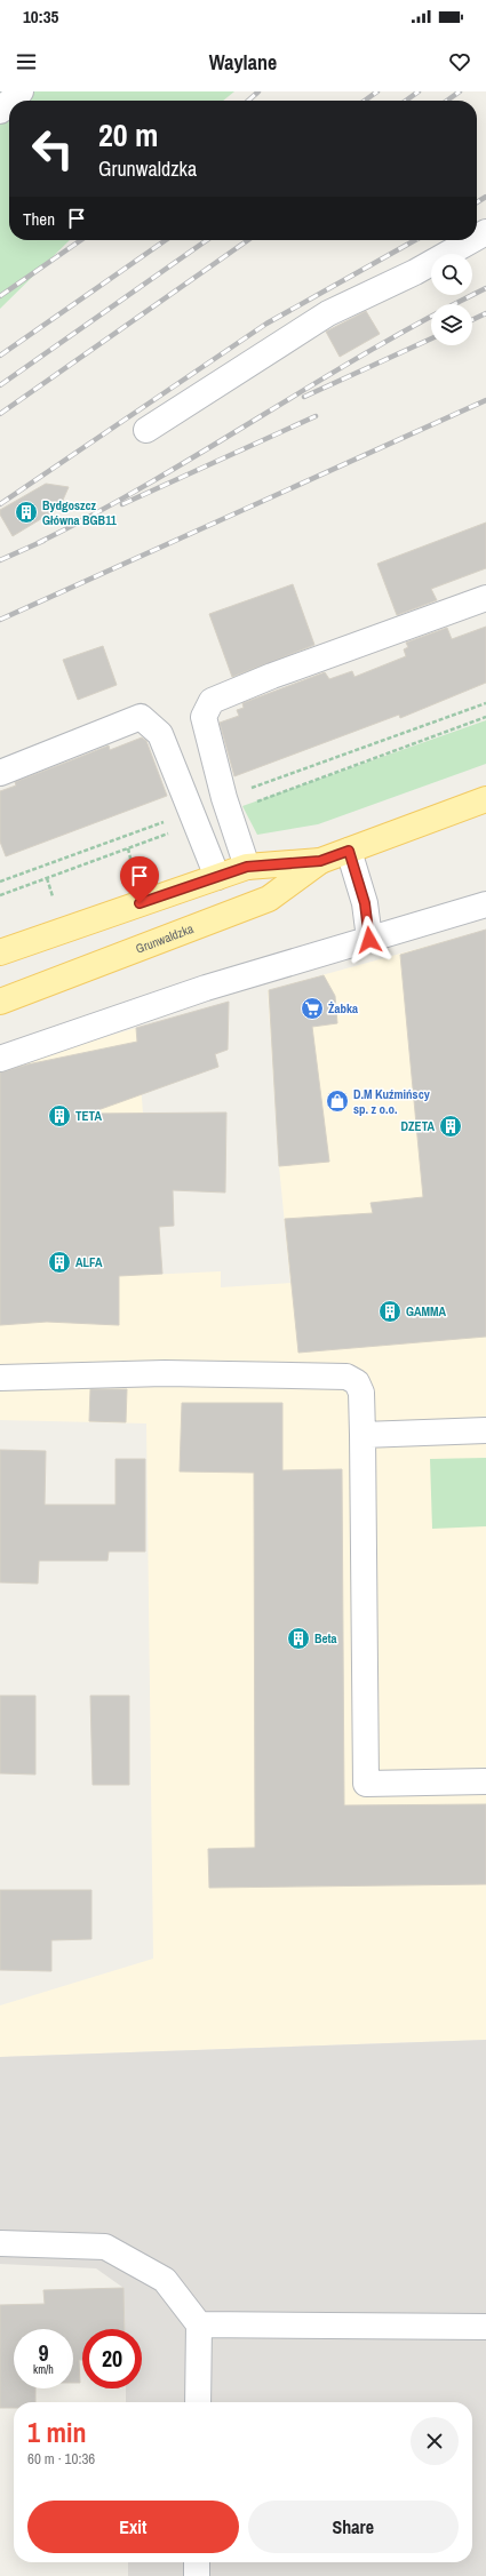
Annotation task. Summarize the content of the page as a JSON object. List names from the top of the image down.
{
  "streets": {
    "main road": ["Grunwaldzka"]
  },
  "places": {
    "building": [
      "Bydgoszcz Główna BGB11",
      "TETA",
      "DZETA",
      "ALFA",
      "GAMMA",
      "Beta"
    ],
    "supermarket": ["Żabka"],
    "shop": ["D.M Kuźmińscy sp. z o.o."]
  },
  "page": {
    "status": "10:35",
    "header": "Waylane",
    "turn": ["20 m", "Grunwaldzka"],
    "then": "Then",
    "speed": "9 km/h",
    "limit": "20",
    "heading": ["1 min", "60 m · 10:36"],
    "buttons": ["Exit", "Share"]
  }
}
